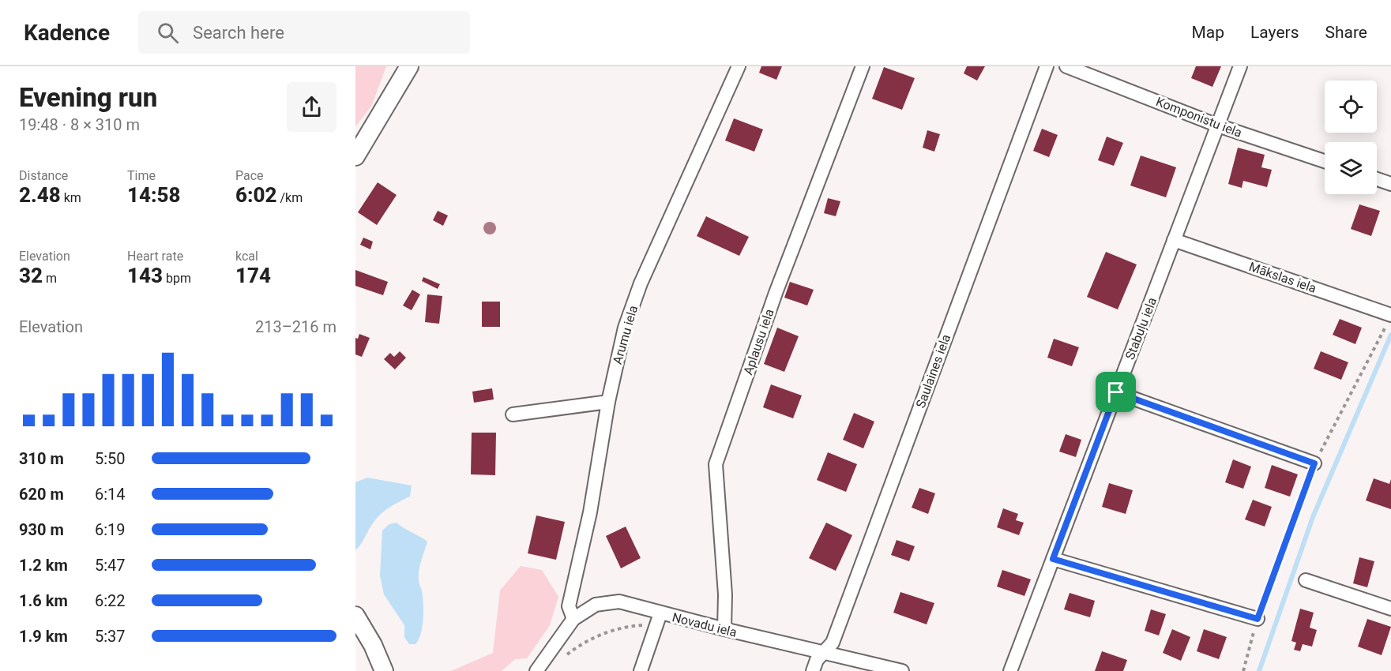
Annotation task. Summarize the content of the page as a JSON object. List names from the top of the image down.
{
  "streets": {
    "street": [
      "Komponistu iela",
      "Mākslas iela",
      "Stabuļu iela",
      "Arumu iela",
      "Aplausu iela",
      "Saulaines iela",
      "Novadu iela"
    ]
  },
  "crossings": [
    ["Komponistu iela", "Stabuļu iela"],
    ["Mākslas iela", "Stabuļu iela"],
    ["Arumu iela", "Novadu iela"],
    ["Aplausu iela", "Novadu iela"],
    ["Saulaines iela", "Novadu iela"]
  ],
  "page": {
    "header": "Kadence",
    "search": "Search here",
    "nav": ["Map", "Layers", "Share"],
    "heading": ["Evening run", "19:48 · 8 × 310 m"],
    "stats": [
      ["Distance", "2.48 km"],
      ["Time", "14:58"],
      ["Pace", "6:02 /km"],
      ["Elevation", "32 m"],
      ["Heart rate", "143 bpm"],
      ["kcal", "174"]
    ],
    "chart": ["Elevation", "213–216 m"],
    "list": [
      {
        "name": "310 m",
        "note": "5:50"
      },
      {
        "name": "620 m",
        "note": "6:14"
      },
      {
        "name": "930 m",
        "note": "6:19"
      },
      {
        "name": "1.2 km",
        "note": "5:47"
      },
      {
        "name": "1.6 km",
        "note": "6:22"
      },
      {
        "name": "1.9 km",
        "note": "5:37"
      }
    ]
  }
}
